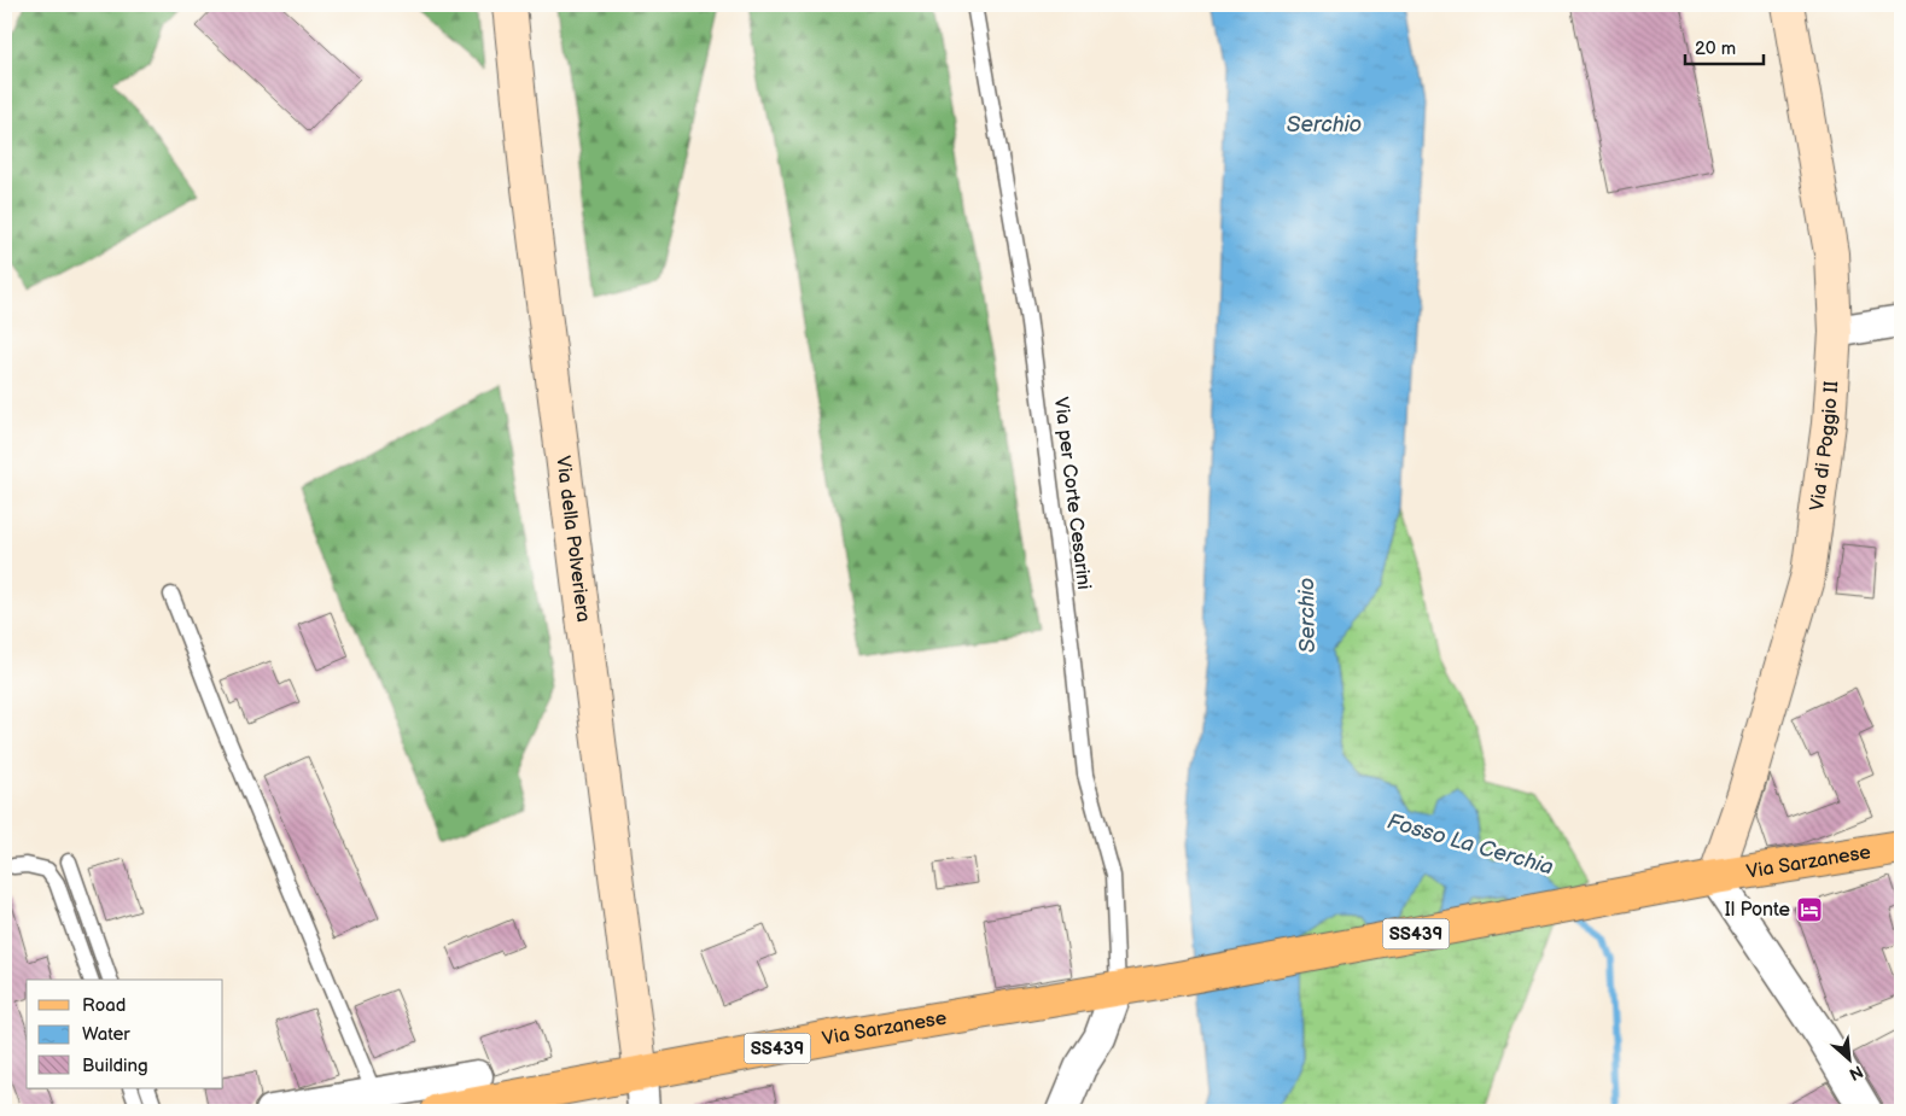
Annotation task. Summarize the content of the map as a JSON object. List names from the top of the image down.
{
  "streets": {
    "main road": ["Via Sarzanese", "SS439"],
    "street": ["Via di Poggio II", "Via della Polveriera"],
    "lane": ["Via per Corte Cesarini"]
  },
  "crossings": [
    ["Via di Poggio II", "Via Sarzanese"],
    ["Via di Poggio II", "SS439"],
    ["Via per Corte Cesarini", "Via Sarzanese"],
    ["Via per Corte Cesarini", "SS439"],
    ["Via della Polveriera", "Via Sarzanese"],
    ["Via Sarzanese", "SS439"]
  ],
  "water": ["Serchio", "Fosso La Cerchia"],
  "places": {
    "hotel": ["Il Ponte"]
  },
  "legend": ["Road", "Water", "Building"],
  "scale_bar": "20 m",
  "north": "bottom right"
}
